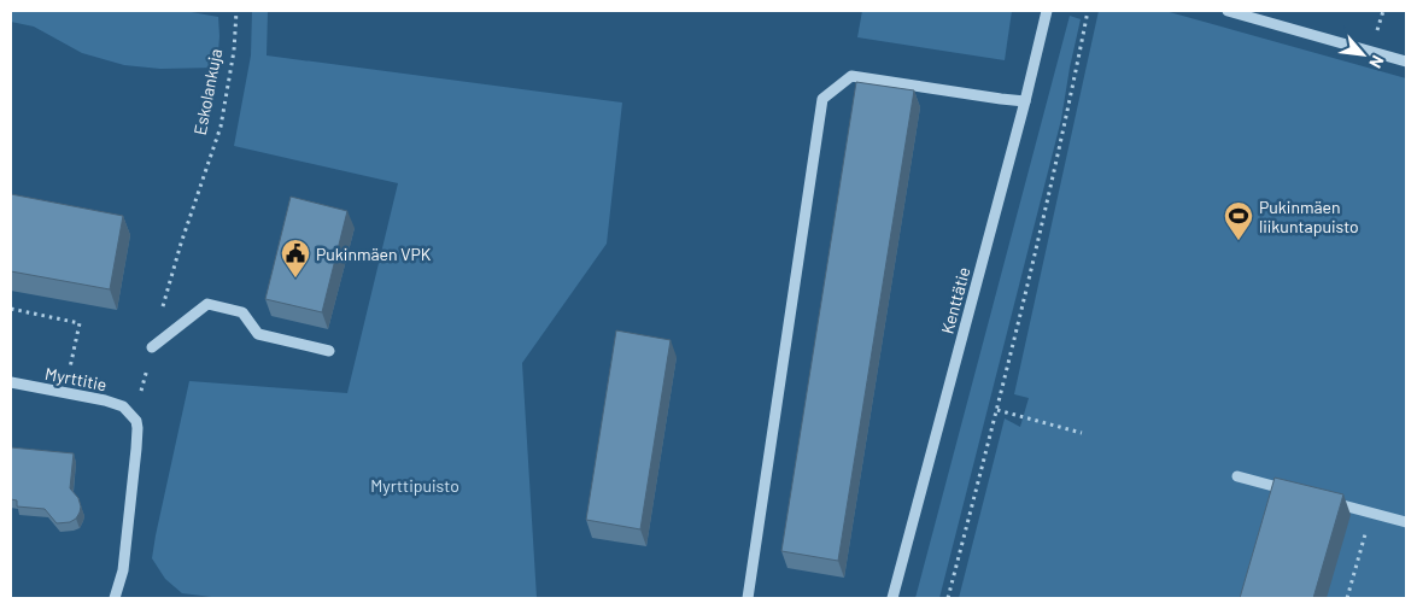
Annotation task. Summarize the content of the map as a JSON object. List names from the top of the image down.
{
  "streets": {
    "street": ["Kenttätie", "Myrttitie"],
    "path": ["Eskolankuja"]
  },
  "parks": ["Myrttipuisto"],
  "places": {
    "sports": ["Pukinmäen liikuntapuisto"],
    "public building": ["Pukinmäen VPK"]
  },
  "north": "bottom right"
}
